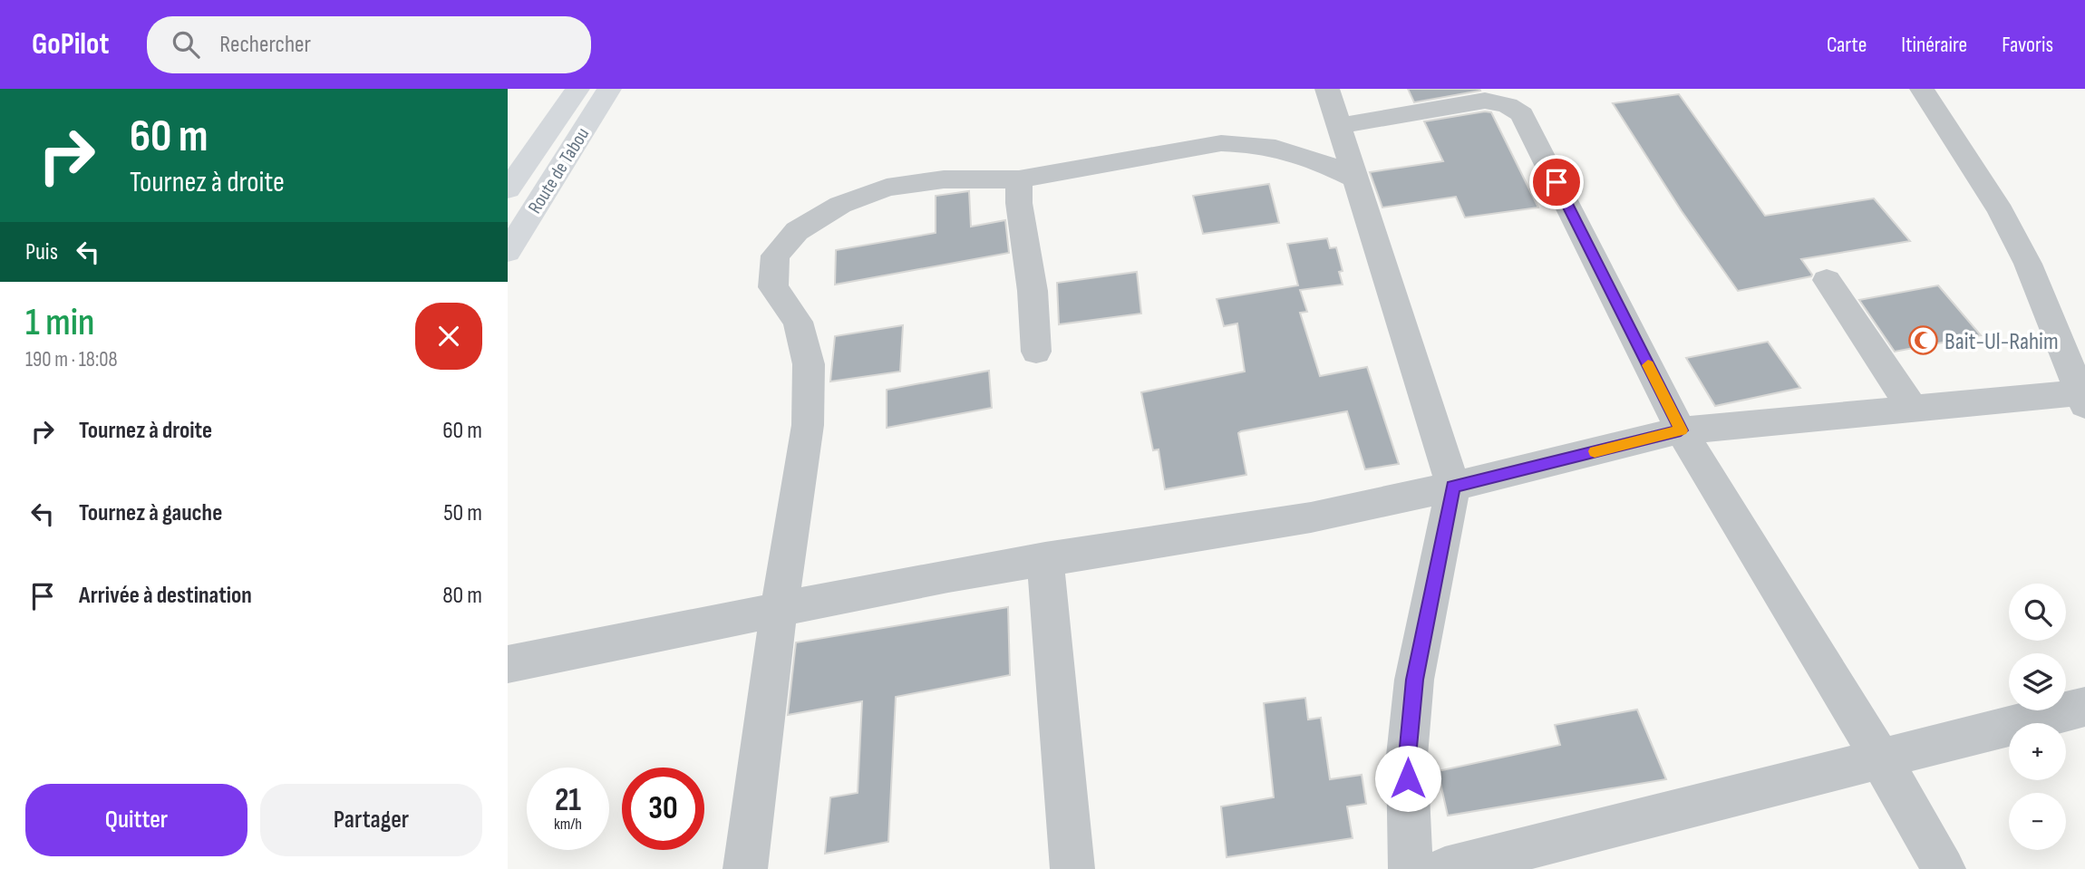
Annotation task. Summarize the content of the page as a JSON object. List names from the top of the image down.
{
  "streets": {
    "main road": ["Route de Tabou"]
  },
  "places": {
    "mosque": ["Bait-Ul-Rahim"]
  },
  "page": {
    "header": "GoPilot",
    "search": "Rechercher",
    "nav": ["Carte", "Itinéraire", "Favoris"],
    "turn": ["60 m", "Tournez à droite"],
    "then": "Puis",
    "heading": ["1 min", "190 m · 18:08"],
    "list": [
      {
        "name": "Tournez à droite",
        "value": "60 m"
      },
      {
        "name": "Tournez à gauche",
        "value": "50 m"
      },
      {
        "name": "Arrivée à destination",
        "value": "80 m"
      }
    ],
    "map_buttons": ["+", "−"],
    "speed": "21 km/h",
    "limit": "30",
    "buttons": ["Quitter", "Partager"]
  }
}
